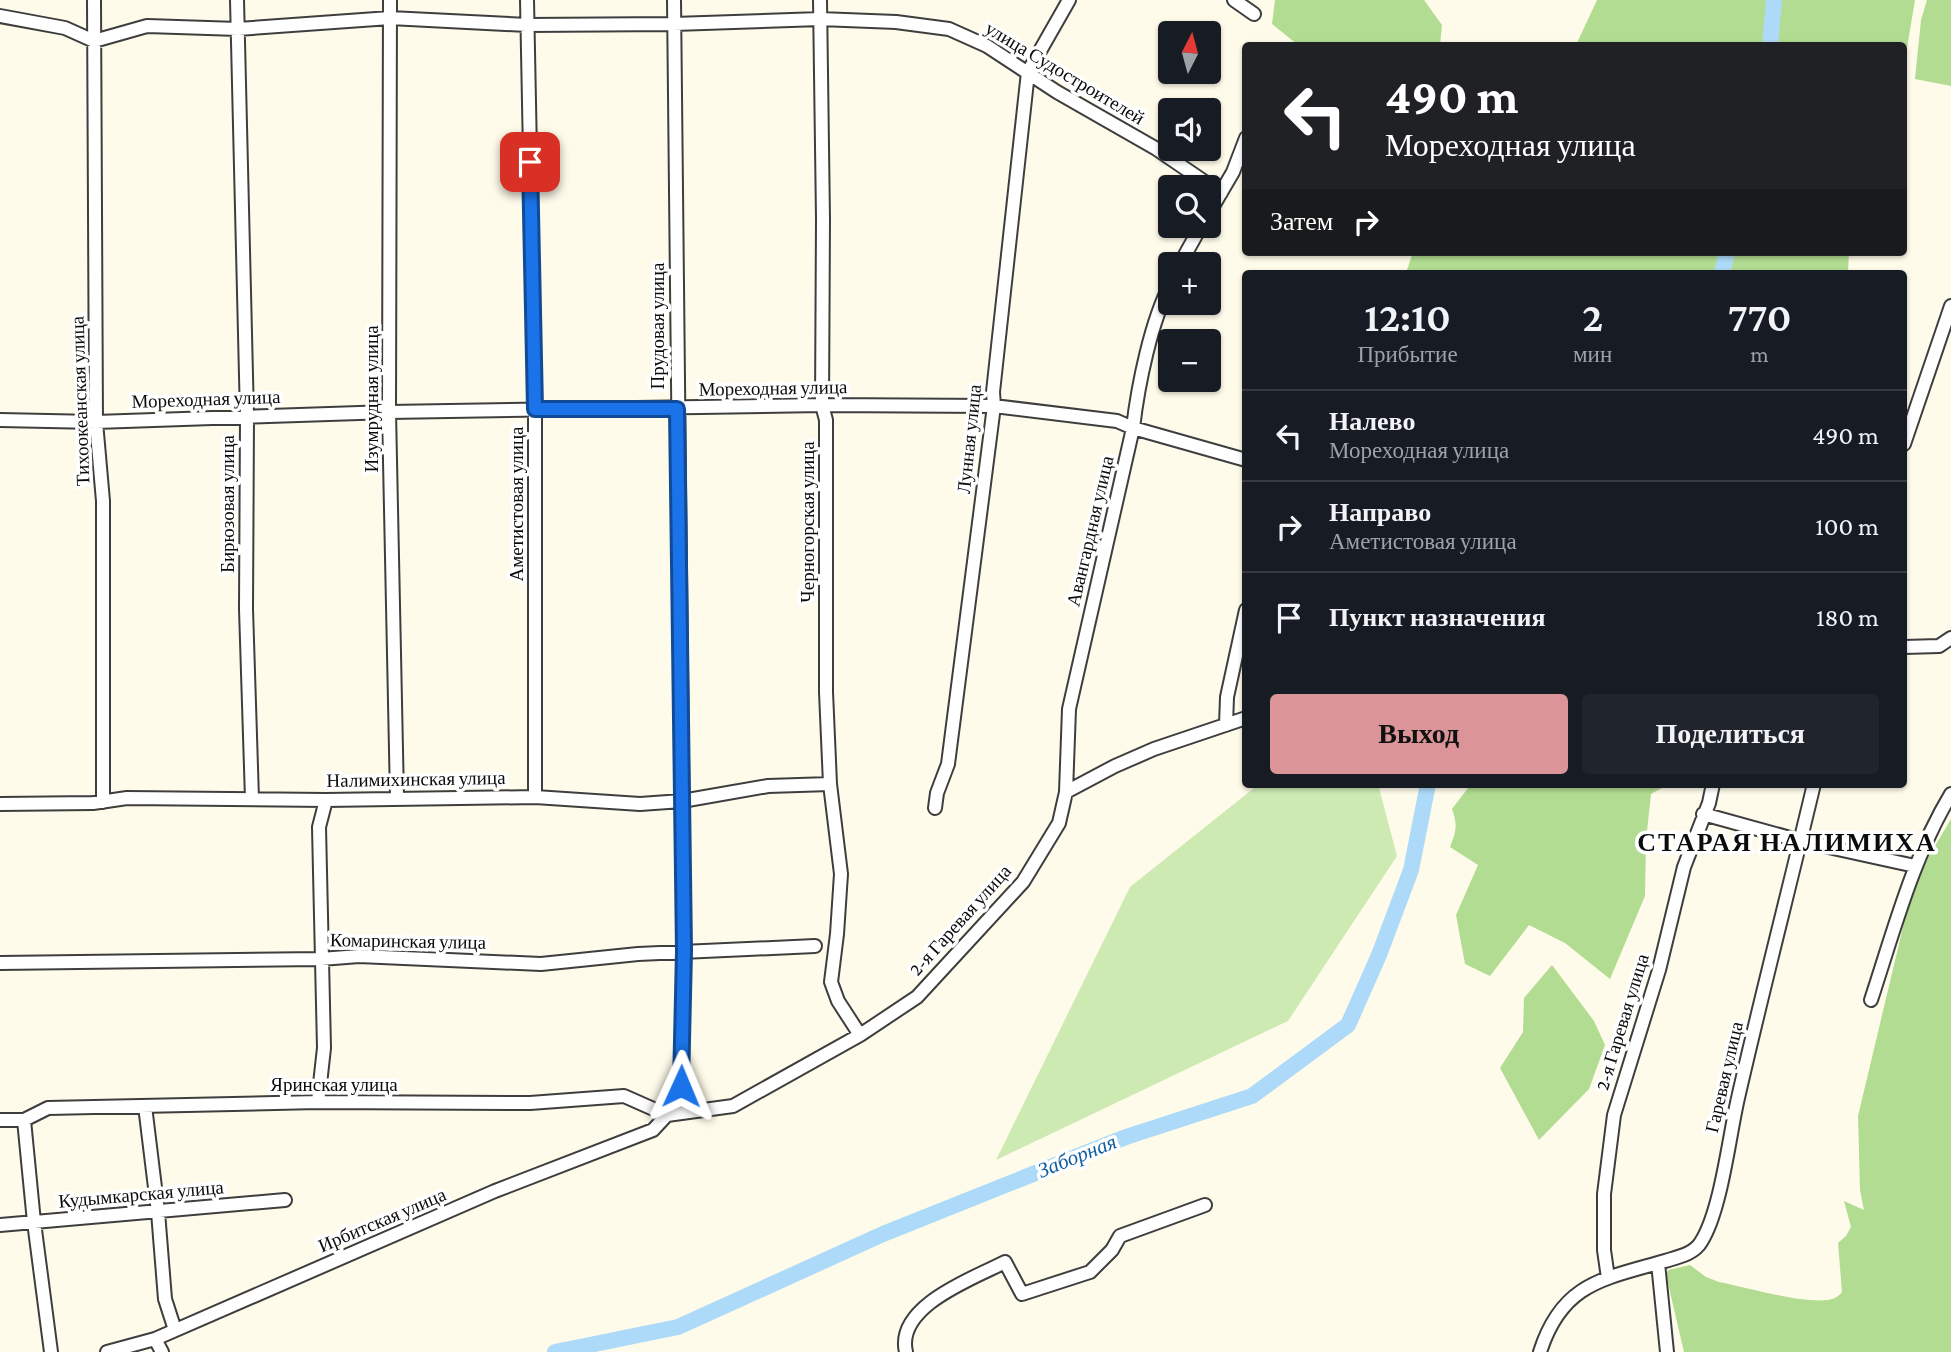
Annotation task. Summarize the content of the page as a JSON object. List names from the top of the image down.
{
  "streets": {
    "street": [
      "улица Судостроителей",
      "Прудовая улица",
      "Мореходная улица",
      "Изумрудная улица",
      "Тихоокеанская улица",
      "Лунная улица",
      "Бирюзовая улица",
      "Аметистовая улица",
      "Черногорская улица",
      "Авангардная улица",
      "Налимихинская улица",
      "2-я Гаревая улица",
      "Комаринская улица",
      "Гаревая улица",
      "Яринская улица",
      "Кудымкарская улица",
      "Ирбитская улица"
    ]
  },
  "crossings": [
    ["улица Судостроителей", "Прудовая улица"],
    ["улица Судостроителей", "Изумрудная улица"],
    ["улица Судостроителей", "Тихоокеанская улица"],
    ["улица Судостроителей", "Лунная улица"],
    ["улица Судостроителей", "Бирюзовая улица"],
    ["улица Судостроителей", "Аметистовая улица"],
    ["улица Судостроителей", "Черногорская улица"],
    ["Прудовая улица", "Мореходная улица"],
    ["Прудовая улица", "Налимихинская улица"],
    ["Прудовая улица", "2-я Гаревая улица"],
    ["Прудовая улица", "Комаринская улица"],
    ["Прудовая улица", "Яринская улица"],
    ["Прудовая улица", "Ирбитская улица"],
    ["Мореходная улица", "Изумрудная улица"],
    ["Мореходная улица", "Тихоокеанская улица"],
    ["Мореходная улица", "Лунная улица"],
    ["Мореходная улица", "Бирюзовая улица"],
    ["Мореходная улица", "Аметистовая улица"],
    ["Мореходная улица", "Черногорская улица"],
    ["Мореходная улица", "Авангардная улица"],
    ["Изумрудная улица", "Налимихинская улица"],
    ["Тихоокеанская улица", "Налимихинская улица"],
    ["Бирюзовая улица", "Налимихинская улица"],
    ["Аметистовая улица", "Налимихинская улица"],
    ["Черногорская улица", "Налимихинская улица"],
    ["Черногорская улица", "2-я Гаревая улица"],
    ["Авангардная улица", "2-я Гаревая улица"],
    ["2-я Гаревая улица", "Гаревая улица"],
    ["2-я Гаревая улица", "Яринская улица"],
    ["2-я Гаревая улица", "Ирбитская улица"],
    ["Яринская улица", "Ирбитская улица"]
  ],
  "districts": ["СТАРАЯ НАЛИМИХА"],
  "water": ["Заборная"],
  "north": "top",
  "page": {
    "map_buttons": ["+", "−"],
    "turn": ["490 m", "Мореходная улица"],
    "then": "Затем",
    "eta": [
      "12:10",
      "Прибытие",
      "2",
      "мин",
      "770",
      "m"
    ],
    "list": [
      {
        "name": "Налево",
        "note": "Мореходная улица",
        "value": "490 m"
      },
      {
        "name": "Направо",
        "note": "Аметистовая улица",
        "value": "100 m"
      },
      {
        "name": "Пункт назначения",
        "value": "180 m"
      }
    ],
    "buttons": ["Выход", "Поделиться"]
  }
}
